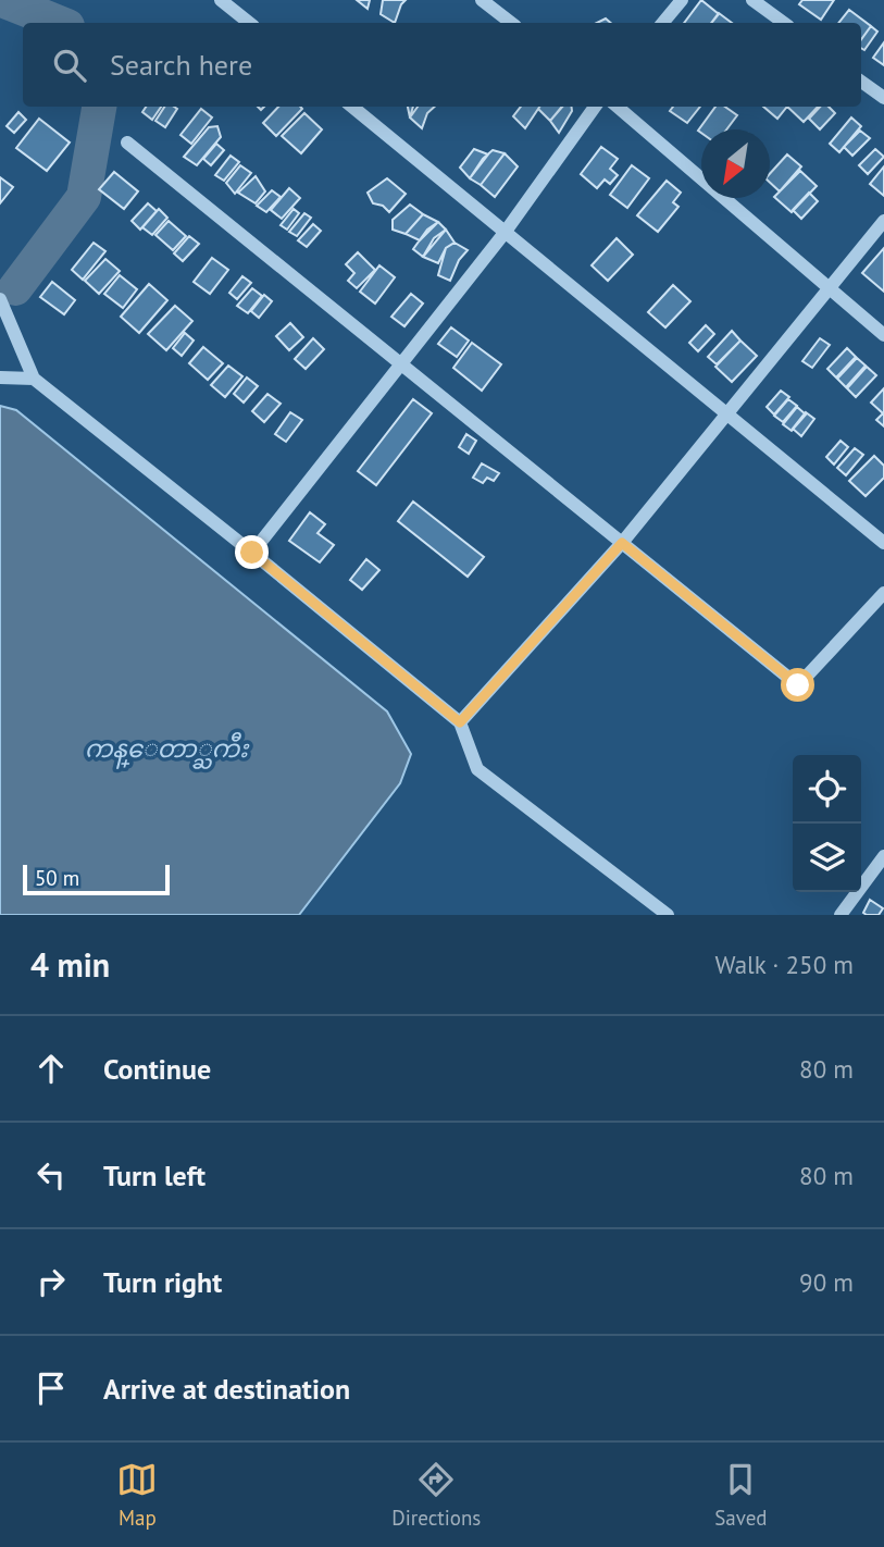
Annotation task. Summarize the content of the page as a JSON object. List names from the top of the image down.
{
  "water": ["ကန္ေတာ္ႀကီး"],
  "scale_bar": "50 m",
  "north": "bottom left",
  "page": {
    "search": "Search here",
    "scale": "50 m",
    "heading": ["4 min", "Walk · 250 m"],
    "list": [
      ["Continue", "80 m"],
      ["Turn left", "80 m"],
      ["Turn right", "90 m"],
      "Arrive at destination"
    ],
    "nav": ["Map", "Directions", "Saved"]
  }
}
